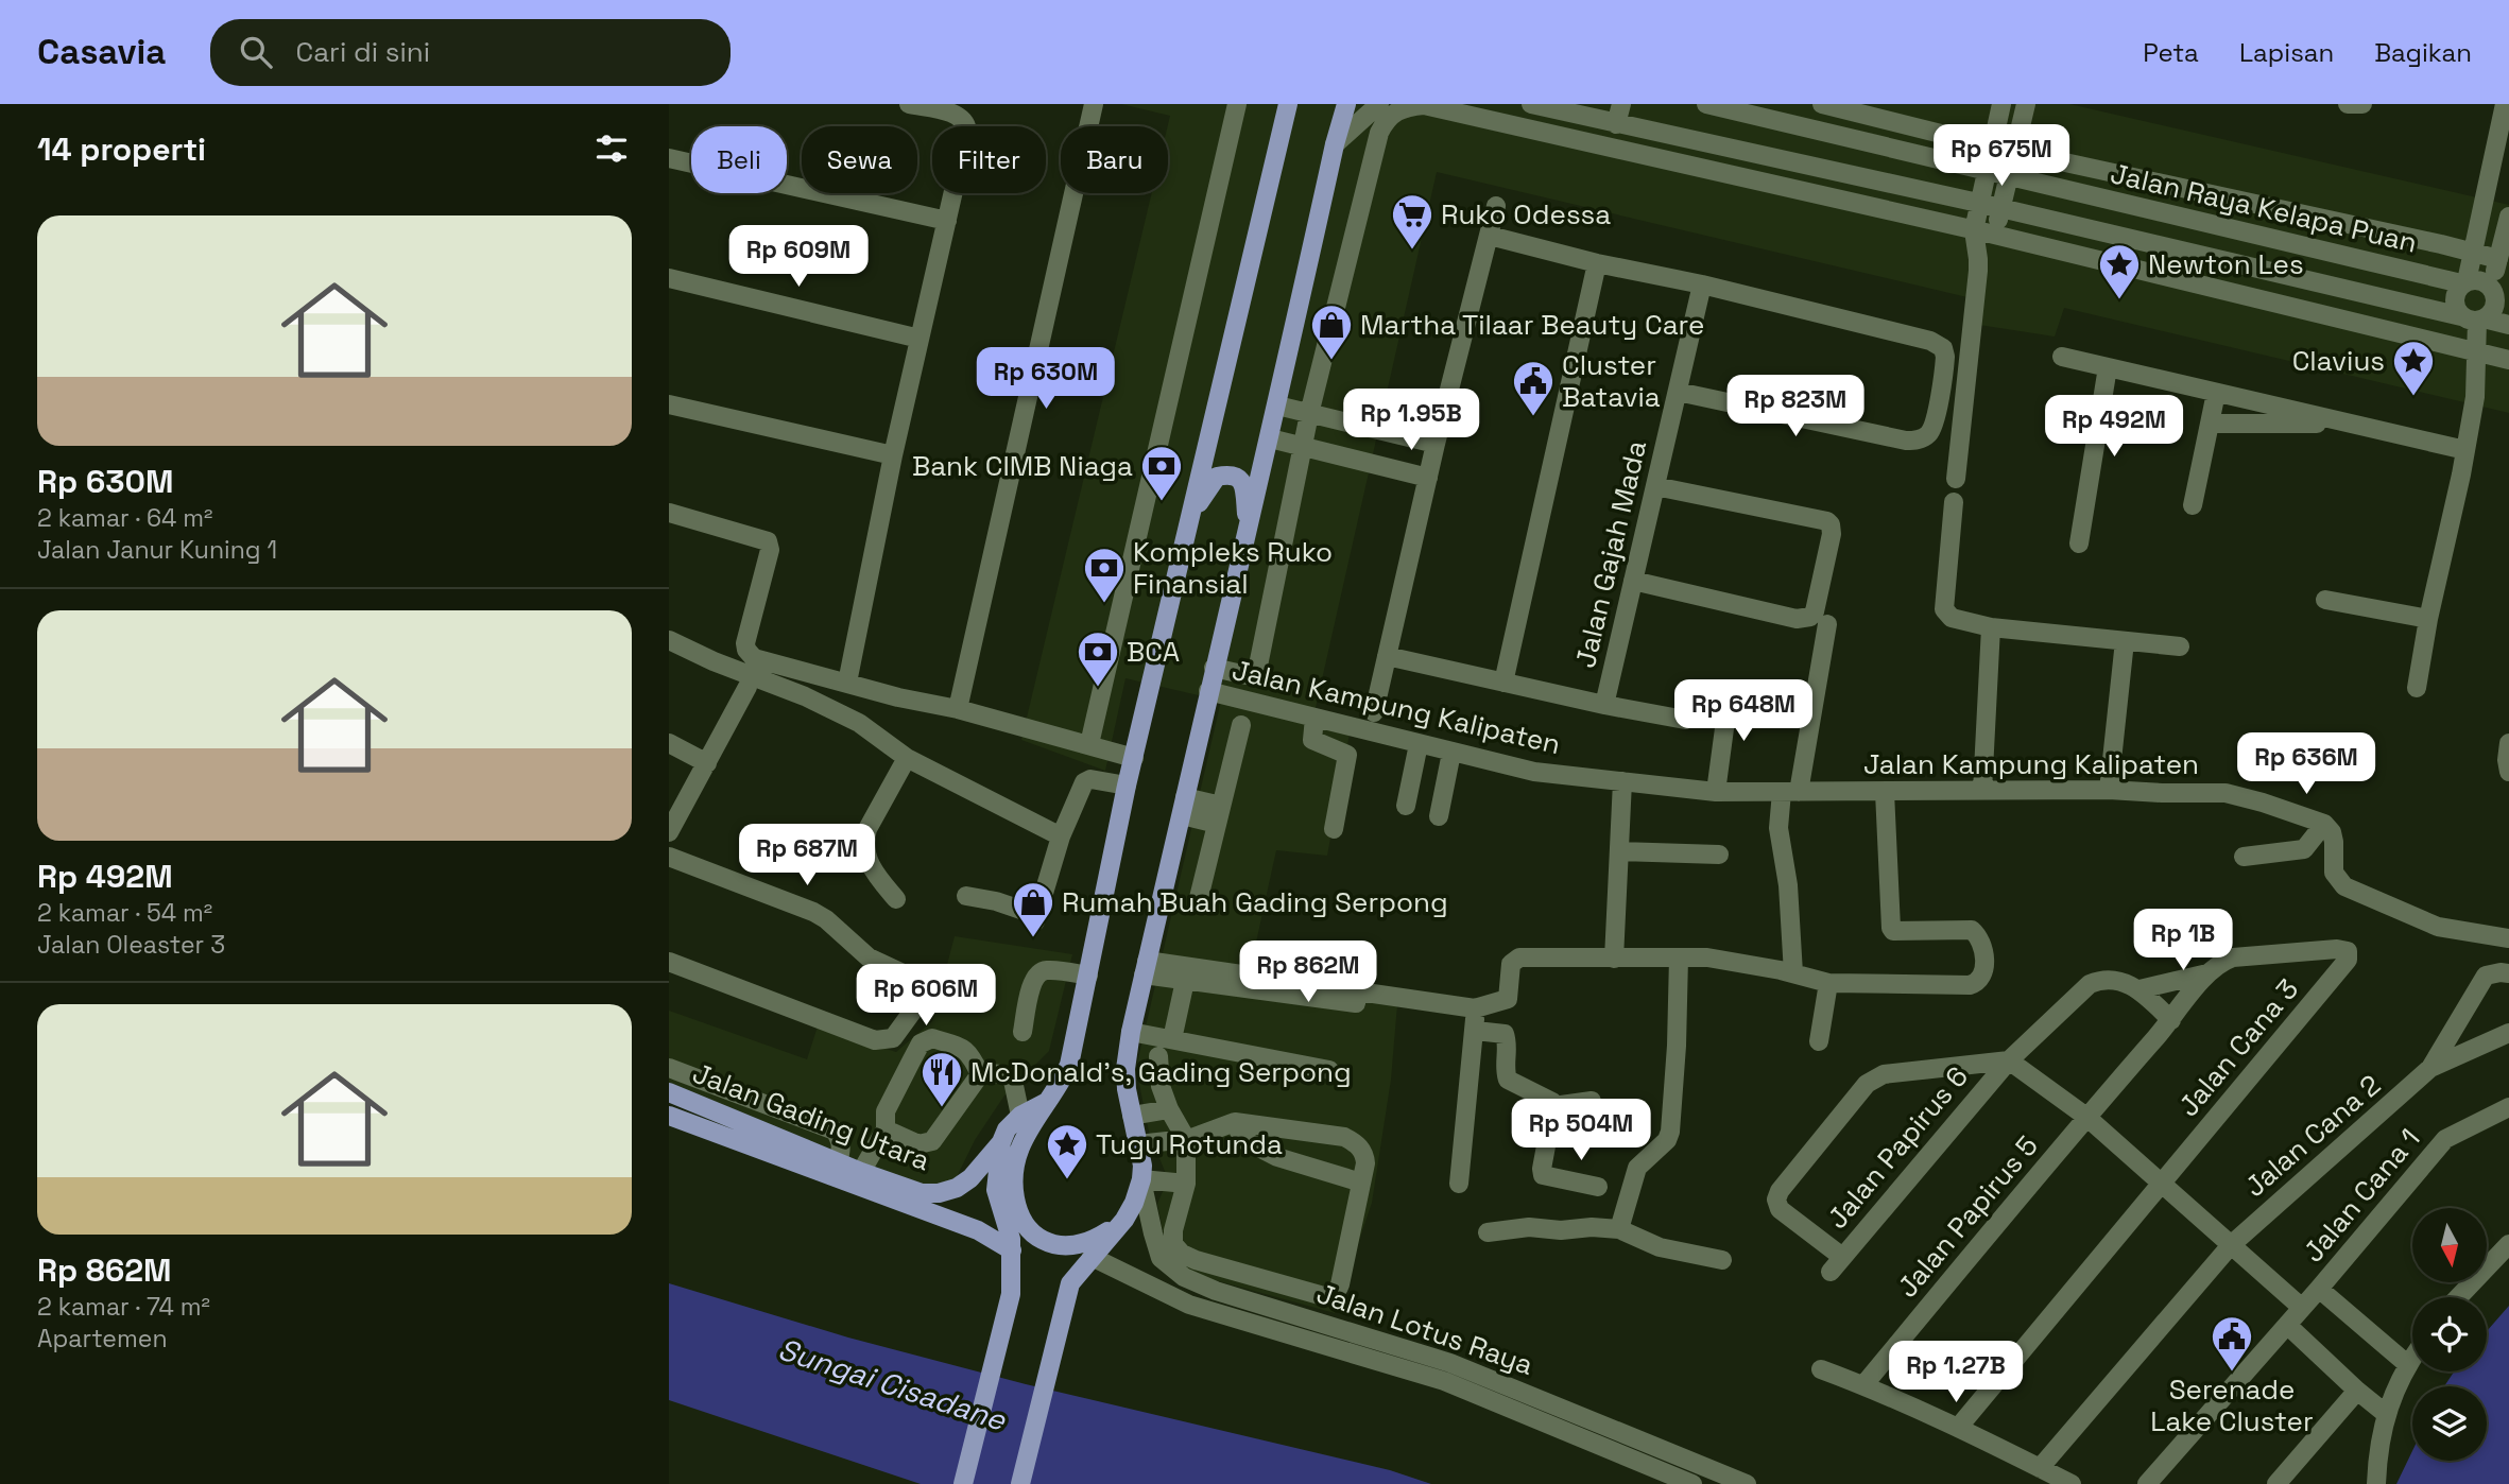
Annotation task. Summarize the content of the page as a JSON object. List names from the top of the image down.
{
  "streets": {
    "main road": ["Jalan Gading Utara"],
    "street": [
      "Jalan Raya Kelapa Puan",
      "Jalan Gajah Mada",
      "Jalan Kampung Kalipaten",
      "Jalan Cana 3",
      "Jalan Cana 2",
      "Jalan Papirus 6",
      "Jalan Cana 1",
      "Jalan Papirus 5",
      "Jalan Lotus Raya"
    ]
  },
  "crossings": [
    ["Jalan Cana 3", "Jalan Papirus 5"]
  ],
  "water": ["Sungai Cisadane"],
  "places": {
    "supermarket": ["Ruko Odessa"],
    "place": ["Newton Les", "Clavius", "Tugu Rotunda"],
    "shop": ["Martha Tilaar Beauty Care", "Rumah Buah Gading Serpong"],
    "public building": ["Cluster Batavia", "Serenade Lake Cluster"],
    "bank": ["Bank CIMB Niaga", "Kompleks Ruko Finansial", "BCA"],
    "restaurant": ["McDonald's, Gading Serpong"]
  },
  "north": "bottom",
  "page": {
    "header": "Casavia",
    "search": "Cari di sini",
    "nav": ["Peta", "Lapisan", "Bagikan"],
    "heading": "14 properti",
    "price": [
      "Rp 675M",
      "Rp 609M",
      "Rp 630M",
      "Rp 823M",
      "Rp 1.95B",
      "Rp 492M",
      "Rp 648M",
      "Rp 636M",
      "Rp 687M",
      "Rp 1B",
      "Rp 862M",
      "Rp 606M",
      "Rp 504M",
      "Rp 1.27B"
    ],
    "chip": [
      "Beli",
      "Sewa",
      "Filter",
      "Baru"
    ],
    "list": [
      {
        "name": "Rp 630M",
        "note": "2 kamar · 64 m² · Jalan Janur Kuning 1"
      },
      {
        "name": "Rp 492M",
        "note": "2 kamar · 54 m² · Jalan Oleaster 3"
      },
      {
        "name": "Rp 862M",
        "note": "2 kamar · 74 m² · Apartemen"
      }
    ]
  }
}
